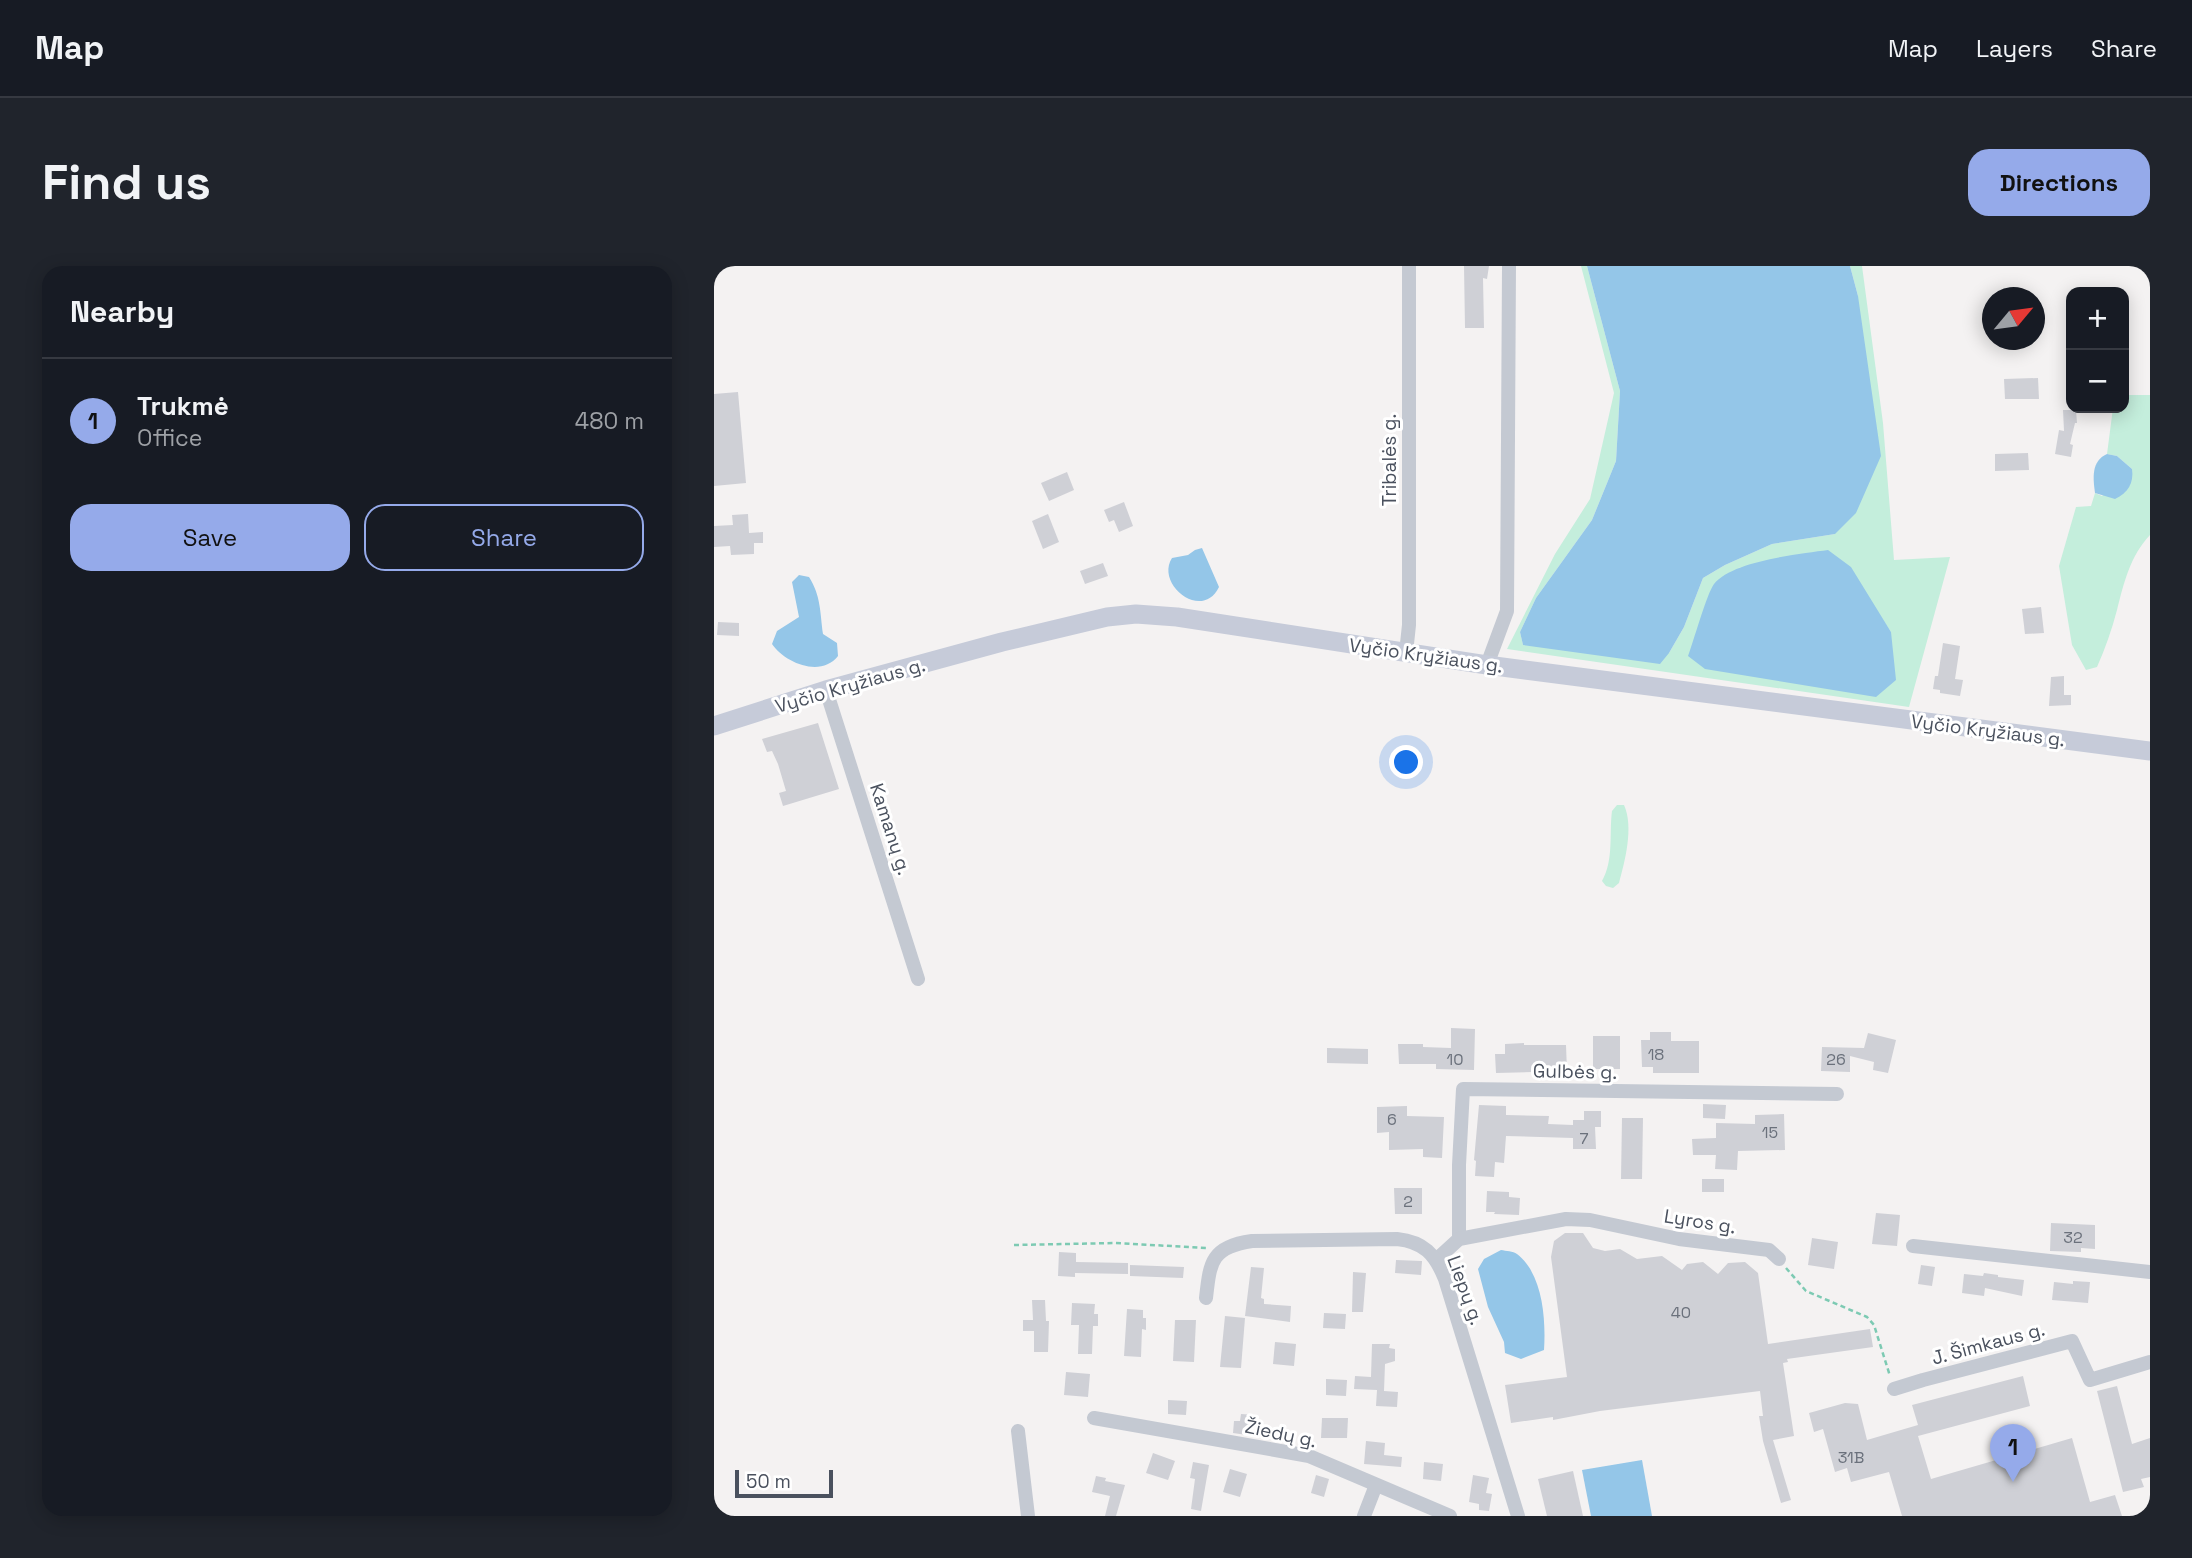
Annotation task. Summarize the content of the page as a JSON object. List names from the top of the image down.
{
  "streets": {
    "street": [
      "Tribalės g.",
      "Vyčio Kryžiaus g.",
      "Kamanų g.",
      "Gulbės g.",
      "Lyros g.",
      "Liepų g.",
      "J. Šimkaus g.",
      "Žiedų g."
    ]
  },
  "crossings": [
    ["Tribalės g.", "Vyčio Kryžiaus g."],
    ["Vyčio Kryžiaus g.", "Kamanų g."],
    ["Gulbės g.", "Lyros g."]
  ],
  "house_numbers": [
    "18",
    "10",
    "26",
    "6",
    "15",
    "7",
    "2",
    "32",
    "40",
    "31B"
  ],
  "scale_bar": "50 m",
  "north": "top right",
  "page": {
    "header": "Map",
    "nav": ["Map", "Layers", "Share"],
    "buttons": [
      "Directions",
      ["Save", "Share"]
    ],
    "title": "Find us",
    "heading": "Nearby",
    "map_buttons": ["+", "−"],
    "list": [
      {
        "mark": "1",
        "name": "Trukmė",
        "note": "Office",
        "value": "480 m"
      }
    ],
    "pins": "1",
    "scale": "50 m"
  }
}
